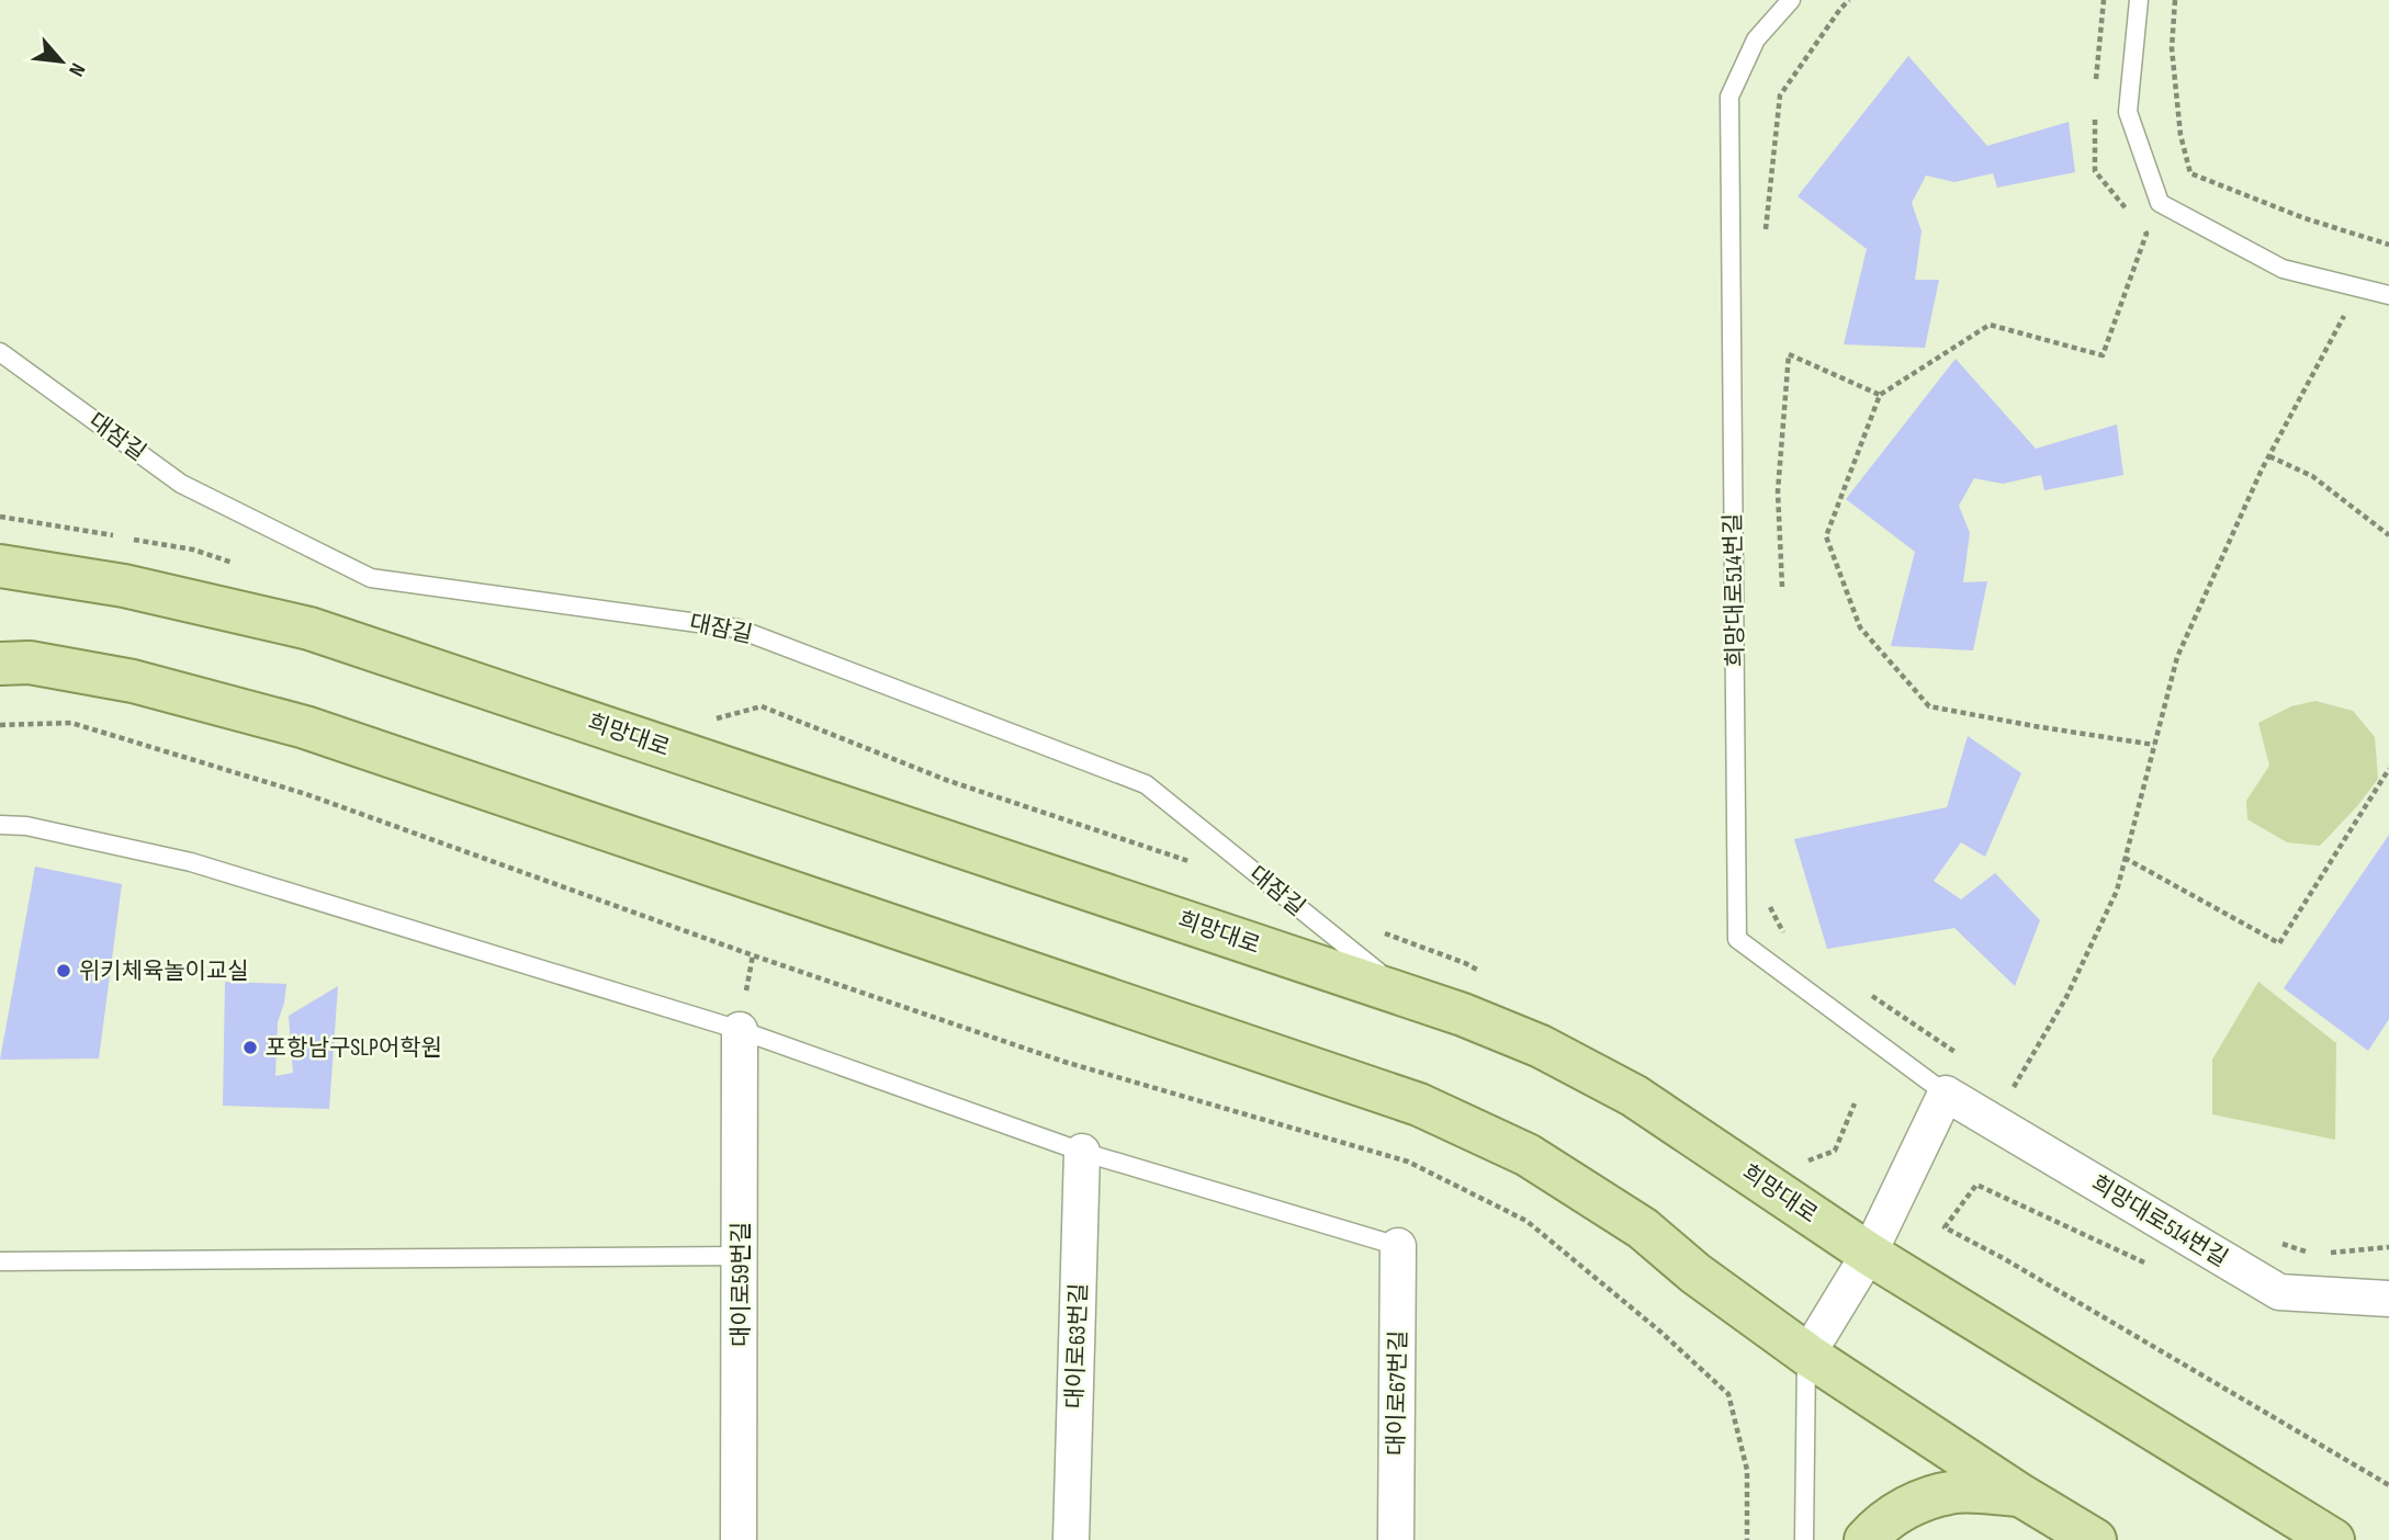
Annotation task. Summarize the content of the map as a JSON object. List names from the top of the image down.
{
  "streets": {
    "main road": ["희망대로"],
    "street": [
      "희망대로514번길",
      "대이로59번길",
      "대이로63번길",
      "대이로67번길"
    ],
    "lane": ["대잠길"]
  },
  "crossings": [
    ["대잠길", "희망대로"]
  ],
  "places": ["위키체육놀이교실", "포항남구SLP어학원"],
  "north": "bottom right"
}
